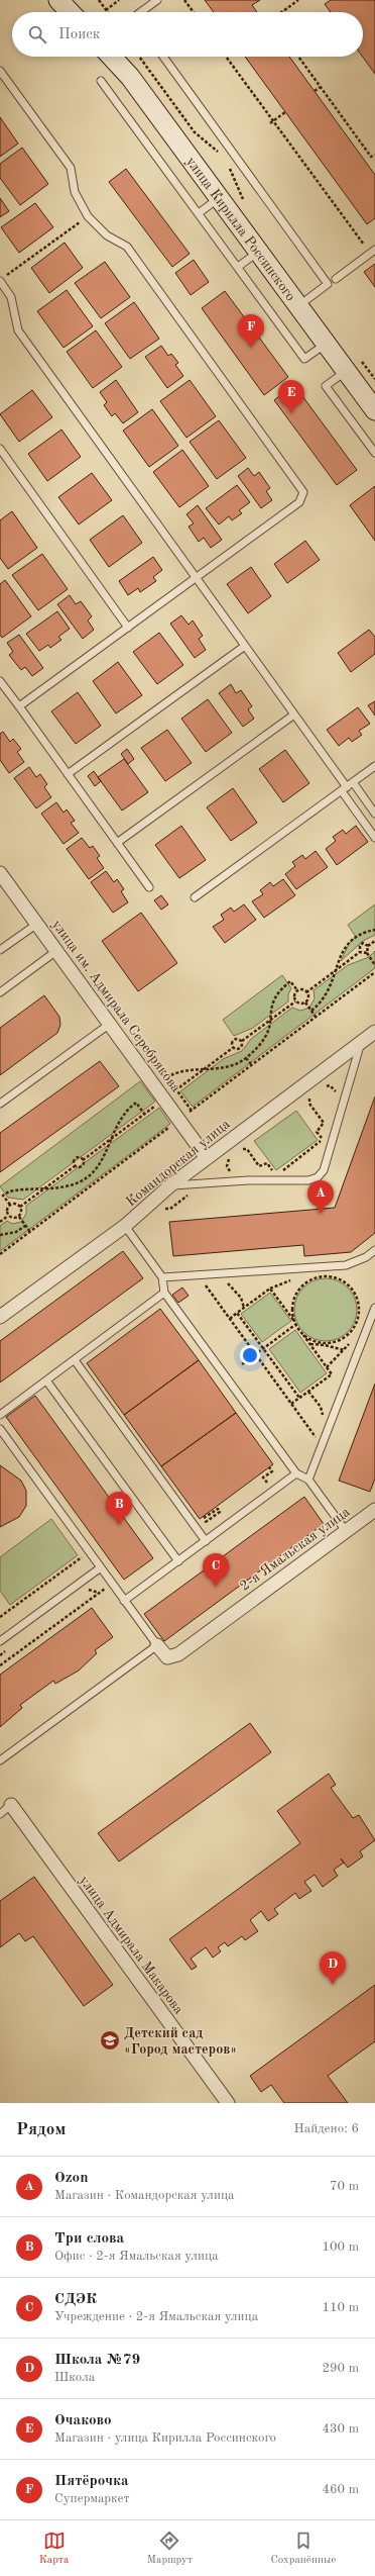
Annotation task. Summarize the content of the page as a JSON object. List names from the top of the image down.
{
  "streets": {
    "main road": ["улица Кирилла Россинского"],
    "street": [
      "улица им. Адмирала Серебрякова",
      "Командорская улица",
      "2-я Ямальская улица",
      "улица Адмирала Макарова"
    ]
  },
  "crossings": [
    ["улица им. Адмирала Серебрякова", "Командорская улица"]
  ],
  "places": {
    "school or university": ["Детский сад «Город мастеров»"]
  },
  "page": {
    "search": "Поиск",
    "pins": [
      "F",
      "E",
      "A",
      "B",
      "C",
      "D"
    ],
    "heading": ["Рядом", "Найдено: 6"],
    "list": [
      {
        "mark": "A",
        "name": "Ozon",
        "note": "Магазин · Командорская улица",
        "value": "70 m"
      },
      {
        "mark": "B",
        "name": "Три слова",
        "note": "Офис · 2-я Ямальская улица",
        "value": "100 m"
      },
      {
        "mark": "C",
        "name": "СДЭК",
        "note": "Учреждение · 2-я Ямальская улица",
        "value": "110 m"
      },
      {
        "mark": "D",
        "name": "Школа №79",
        "note": "Школа",
        "value": "290 m"
      },
      {
        "mark": "E",
        "name": "Очаково",
        "note": "Магазин · улица Кирилла Россинского",
        "value": "430 m"
      },
      {
        "mark": "F",
        "name": "Пятёрочка",
        "note": "Супермаркет",
        "value": "460 m"
      }
    ],
    "nav": ["Карта", "Маршрут", "Сохранённые"]
  }
}
